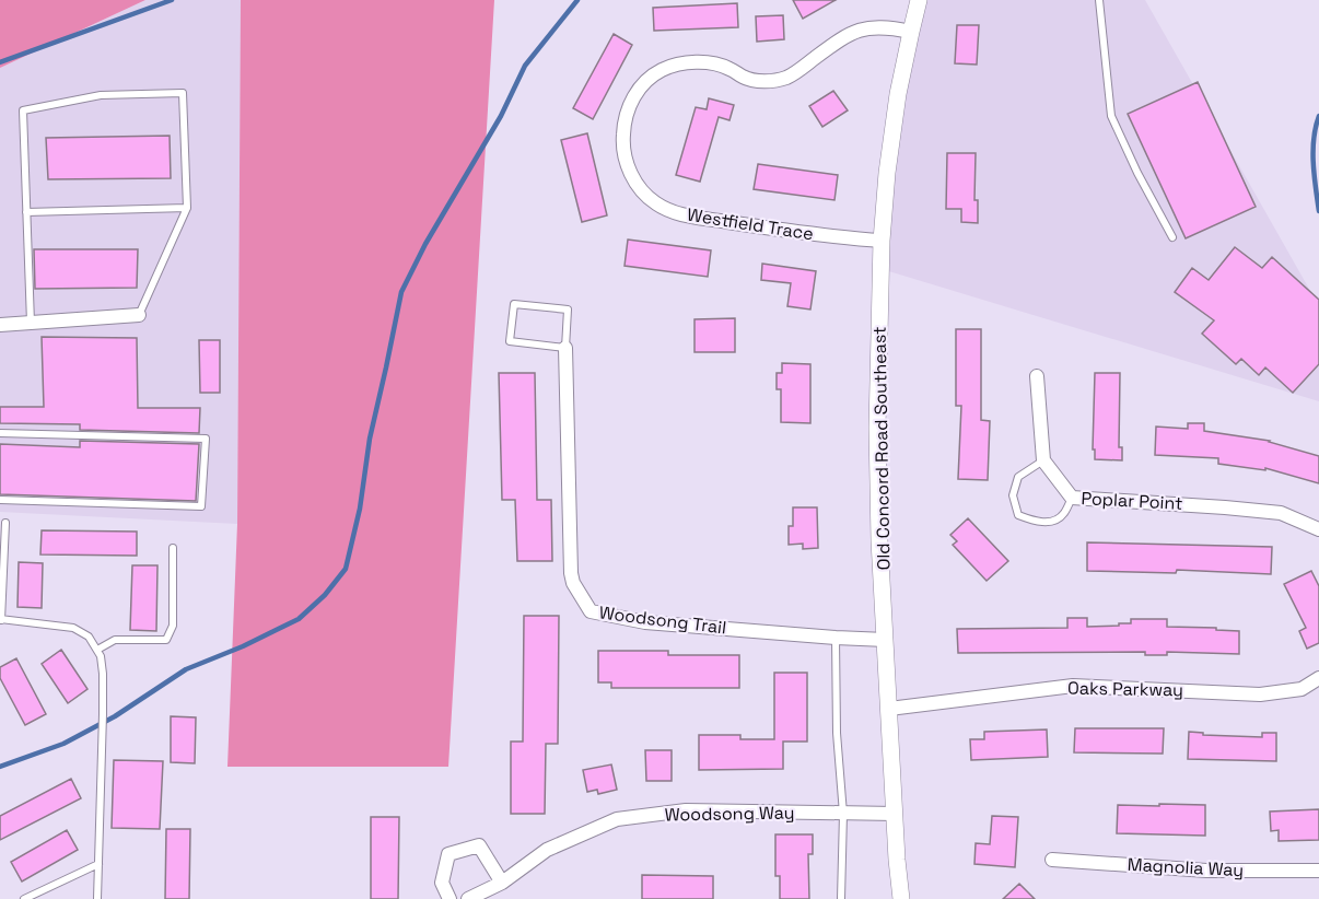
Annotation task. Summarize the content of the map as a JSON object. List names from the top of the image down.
{
  "streets": {
    "street": [
      "Westfield Trace",
      "Old Concord Road Southeast",
      "Poplar Point",
      "Woodsong Trail",
      "Oaks Parkway",
      "Woodsong Way",
      "Magnolia Way"
    ]
  },
  "crossings": [
    ["Westfield Trace", "Old Concord Road Southeast"],
    ["Old Concord Road Southeast", "Woodsong Trail"],
    ["Old Concord Road Southeast", "Oaks Parkway"],
    ["Old Concord Road Southeast", "Woodsong Way"]
  ]
}
